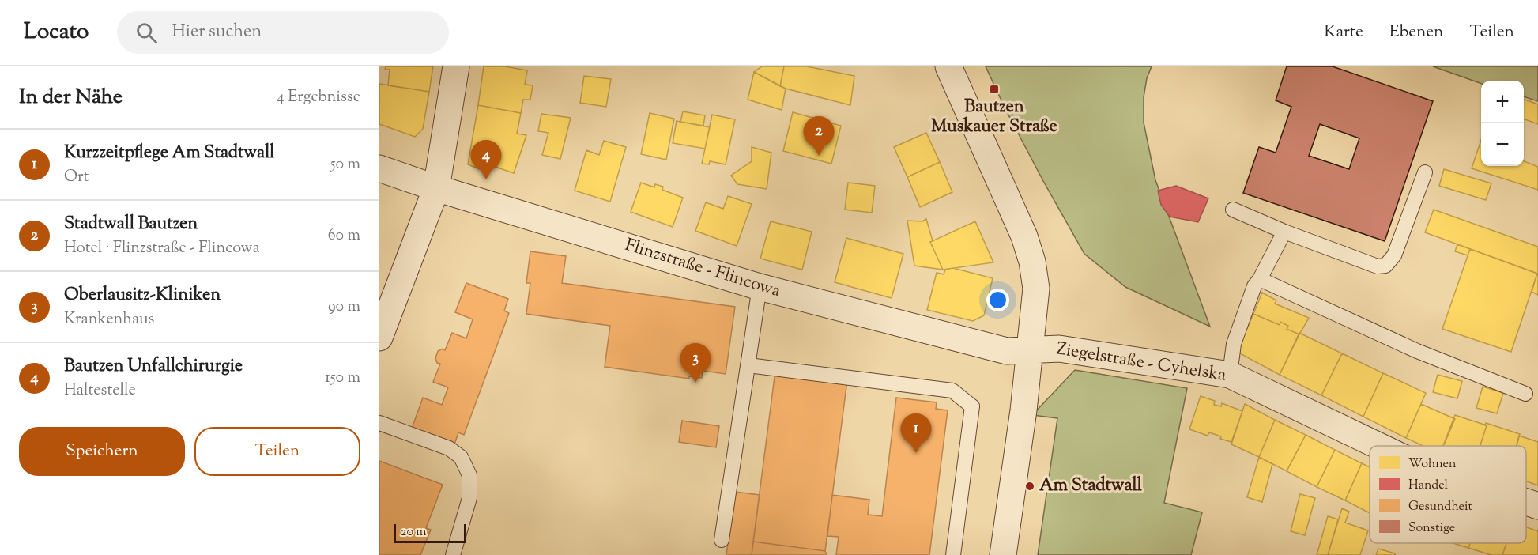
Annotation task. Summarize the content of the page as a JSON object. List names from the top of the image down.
{
  "streets": {
    "street": ["Flinzstraße - Flincowa", "Ziegelstraße - Cyhelska"]
  },
  "crossings": [
    ["Flinzstraße - Flincowa", "Ziegelstraße - Cyhelska"]
  ],
  "places": {
    "transit": ["Bautzen Muskauer Straße"],
    "other": ["Am Stadtwall"]
  },
  "legend": [
    "Wohnen",
    "Handel",
    "Gesundheit",
    "Sonstige"
  ],
  "scale_bar": "20 m",
  "page": {
    "header": "Locato",
    "search": "Hier suchen",
    "nav": ["Karte", "Ebenen", "Teilen"],
    "heading": ["In der Nähe", "4 Ergebnisse"],
    "map_buttons": ["+", "−"],
    "pins": [
      "2",
      "4",
      "3",
      "1"
    ],
    "list": [
      {
        "mark": "1",
        "name": "Kurzzeitpflege Am Stadtwall",
        "note": "Ort",
        "value": "50 m"
      },
      {
        "mark": "2",
        "name": "Stadtwall Bautzen",
        "note": "Hotel · Flinzstraße - Flincowa",
        "value": "60 m"
      },
      {
        "mark": "3",
        "name": "Oberlausitz-Kliniken",
        "note": "Krankenhaus",
        "value": "90 m"
      },
      {
        "mark": "4",
        "name": "Bautzen Unfallchirurgie",
        "note": "Haltestelle",
        "value": "150 m"
      }
    ],
    "buttons": ["Speichern", "Teilen"],
    "scale": "20 m"
  }
}
